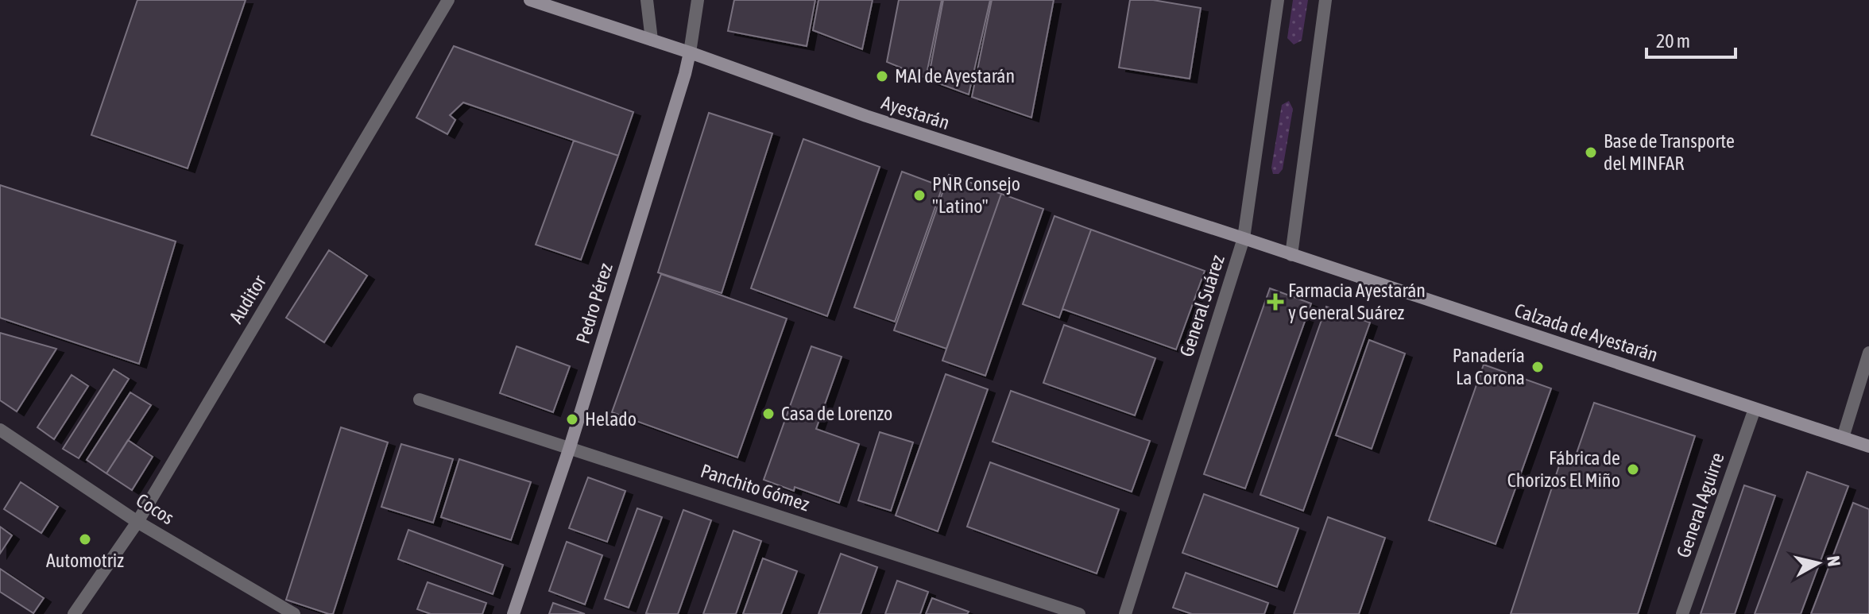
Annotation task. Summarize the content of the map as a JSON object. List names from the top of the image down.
{
  "streets": {
    "main road": ["Ayestarán", "Pedro Pérez", "Calzada de Ayestarán"],
    "street": [
      "Auditor",
      "General Suárez",
      "Panchito Gómez",
      "General Aguirre",
      "Cocos"
    ]
  },
  "crossings": [
    ["Ayestarán", "Pedro Pérez"],
    ["Ayestarán", "General Suárez"],
    ["Ayestarán", "Calzada de Ayestarán"],
    ["Auditor", "Cocos"],
    ["Pedro Pérez", "Panchito Gómez"],
    ["Calzada de Ayestarán", "General Aguirre"]
  ],
  "places": {
    "other": [
      "MAI de Ayestarán",
      "Base de Transporte del MINFAR",
      "PNR Consejo \"Latino\"",
      "Panadería La Corona",
      "Casa de Lorenzo",
      "Helado",
      "Fábrica de Chorizos El Miño",
      "Automotriz"
    ],
    "health": ["Farmacia Ayestarán y General Suárez"]
  },
  "scale_bar": "20 m",
  "north": "right"
}
